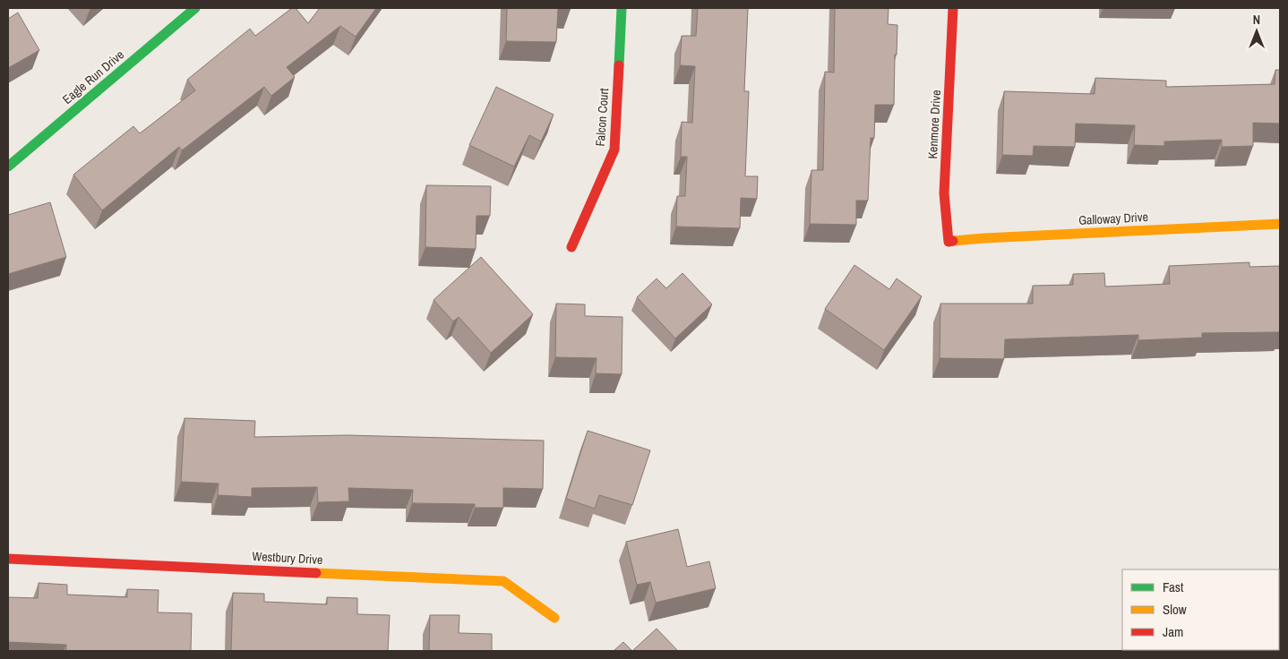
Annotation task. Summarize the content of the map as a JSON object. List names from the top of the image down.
{
  "streets": {
    "street": [
      "Eagle Run Drive",
      "Falcon Court",
      "Kenmore Drive",
      "Galloway Drive",
      "Westbury Drive"
    ]
  },
  "crossings": [
    ["Kenmore Drive", "Galloway Drive"]
  ],
  "legend": ["Fast", "Slow", "Jam"],
  "north": "top"
}
